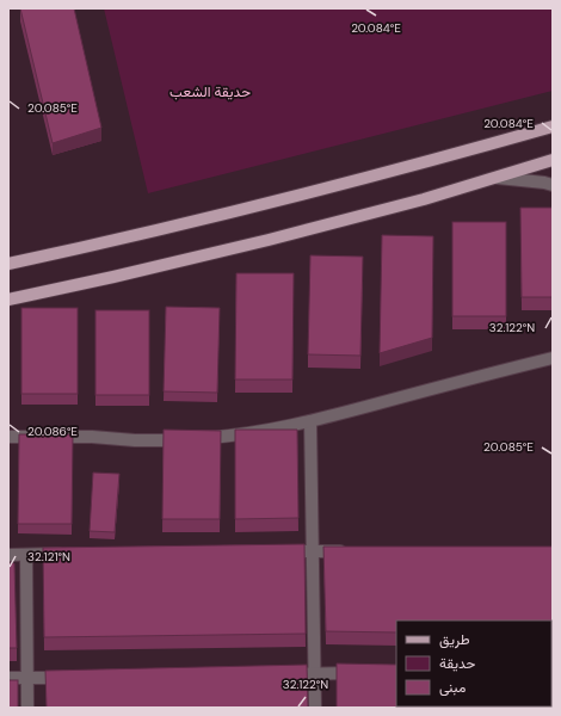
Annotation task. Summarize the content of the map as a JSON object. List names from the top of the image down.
{
  "parks": ["حديقة الشعب"],
  "legend": ["طريق", "حديقة", "مبنى"],
  "coordinates": [
    "20.084°E",
    "20.085°E",
    "32.122°N",
    "20.086°E",
    "32.121°N"
  ]
}
